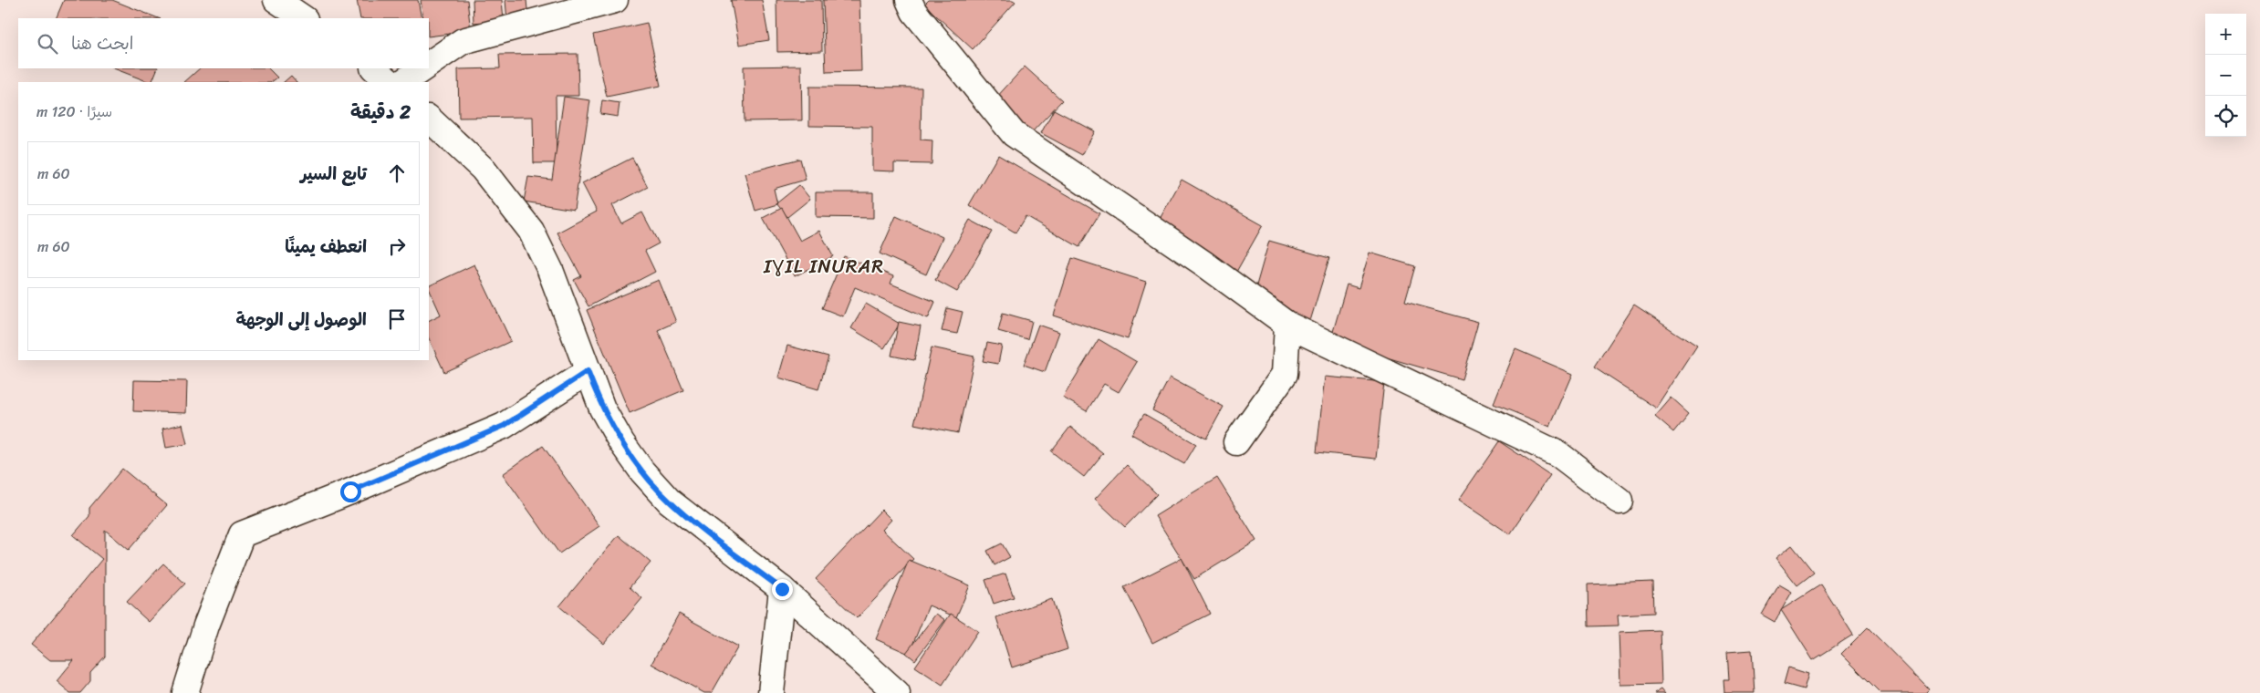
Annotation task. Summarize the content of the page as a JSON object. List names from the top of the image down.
{
  "districts": ["IƔIL INURAR"],
  "page": {
    "map_buttons": ["+", "−"],
    "search": "ابحث هنا",
    "heading": ["2 دقيقة", "سيرًا · 120 m"],
    "list": [
      ["تابع السير", "60 m"],
      ["انعطف يمينًا", "60 m"],
      "الوصول إلى الوجهة"
    ]
  }
}
